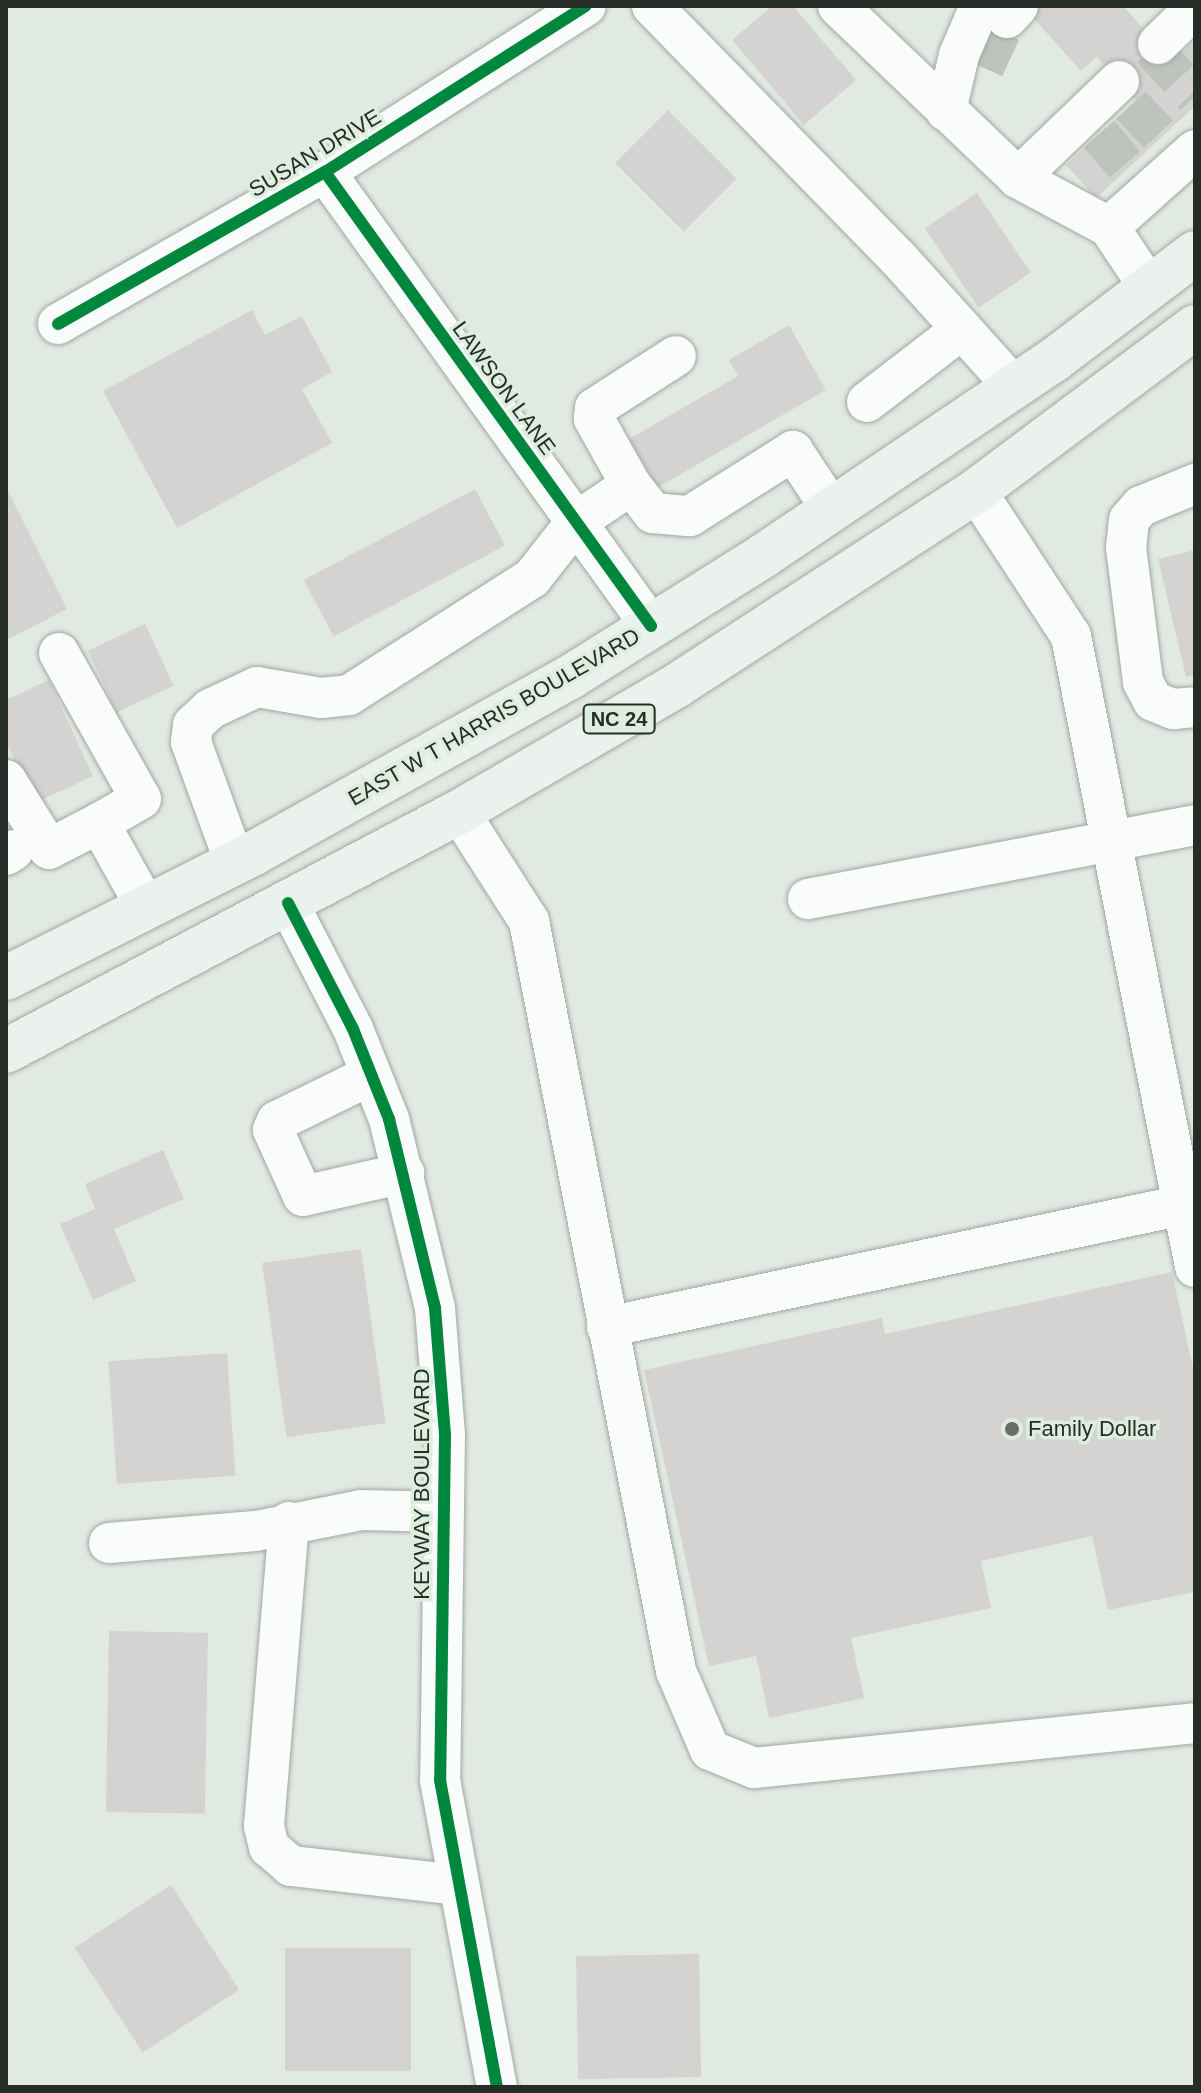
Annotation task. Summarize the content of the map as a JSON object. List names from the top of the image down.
{
  "streets": {
    "main road": ["EAST W T HARRIS BOULEVARD", "NC 24"],
    "street": ["SUSAN DRIVE", "LAWSON LANE", "KEYWAY BOULEVARD"]
  },
  "crossings": [
    ["SUSAN DRIVE", "LAWSON LANE"],
    ["LAWSON LANE", "EAST W T HARRIS BOULEVARD"],
    ["NC 24", "KEYWAY BOULEVARD"]
  ],
  "places": ["Family Dollar"]
}
